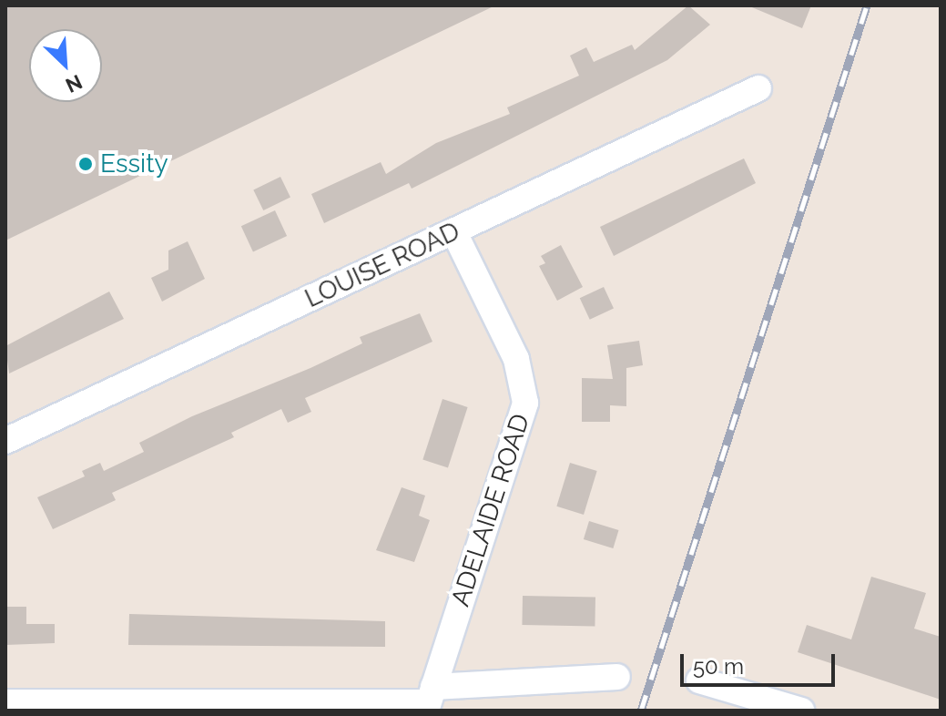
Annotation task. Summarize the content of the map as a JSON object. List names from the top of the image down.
{
  "streets": {
    "street": ["LOUISE ROAD", "ADELAIDE ROAD"]
  },
  "crossings": [
    ["LOUISE ROAD", "ADELAIDE ROAD"]
  ],
  "places": ["Essity"],
  "scale_bar": "50 m",
  "north": "bottom right"
}
